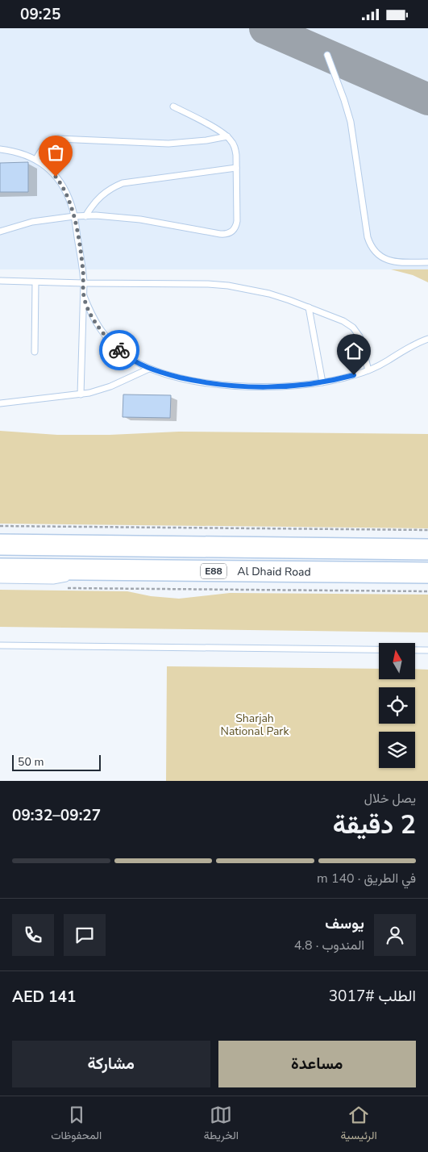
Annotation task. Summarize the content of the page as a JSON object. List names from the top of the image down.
{
  "streets": {
    "highway": ["E88", "Al Dhaid Road"]
  },
  "parks": ["Sharjah National Park"],
  "scale_bar": "50 m",
  "north": "top",
  "page": {
    "status": "09:25",
    "scale": "50 m",
    "heading": ["2 دقيقة", "يصل خلال", "09:27–09:32"],
    "panel": [
      "يوسف",
      "المندوب · 4.8",
      "الطلب #3017",
      "AED 141"
    ],
    "bar": "في الطريق · 140 m",
    "buttons": ["مساعدة", "مشاركة"],
    "tabs": ["الرئيسية", "الخريطة", "المحفوظات"]
  }
}
